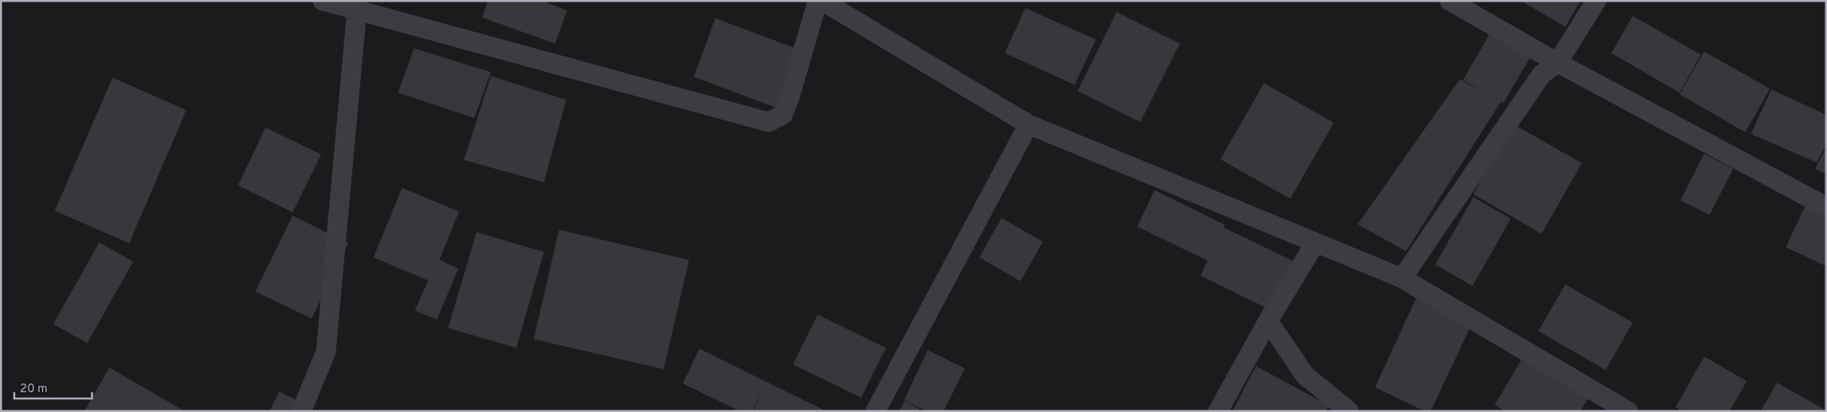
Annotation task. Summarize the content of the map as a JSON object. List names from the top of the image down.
{
  "scale_bar": "20 m"
}
